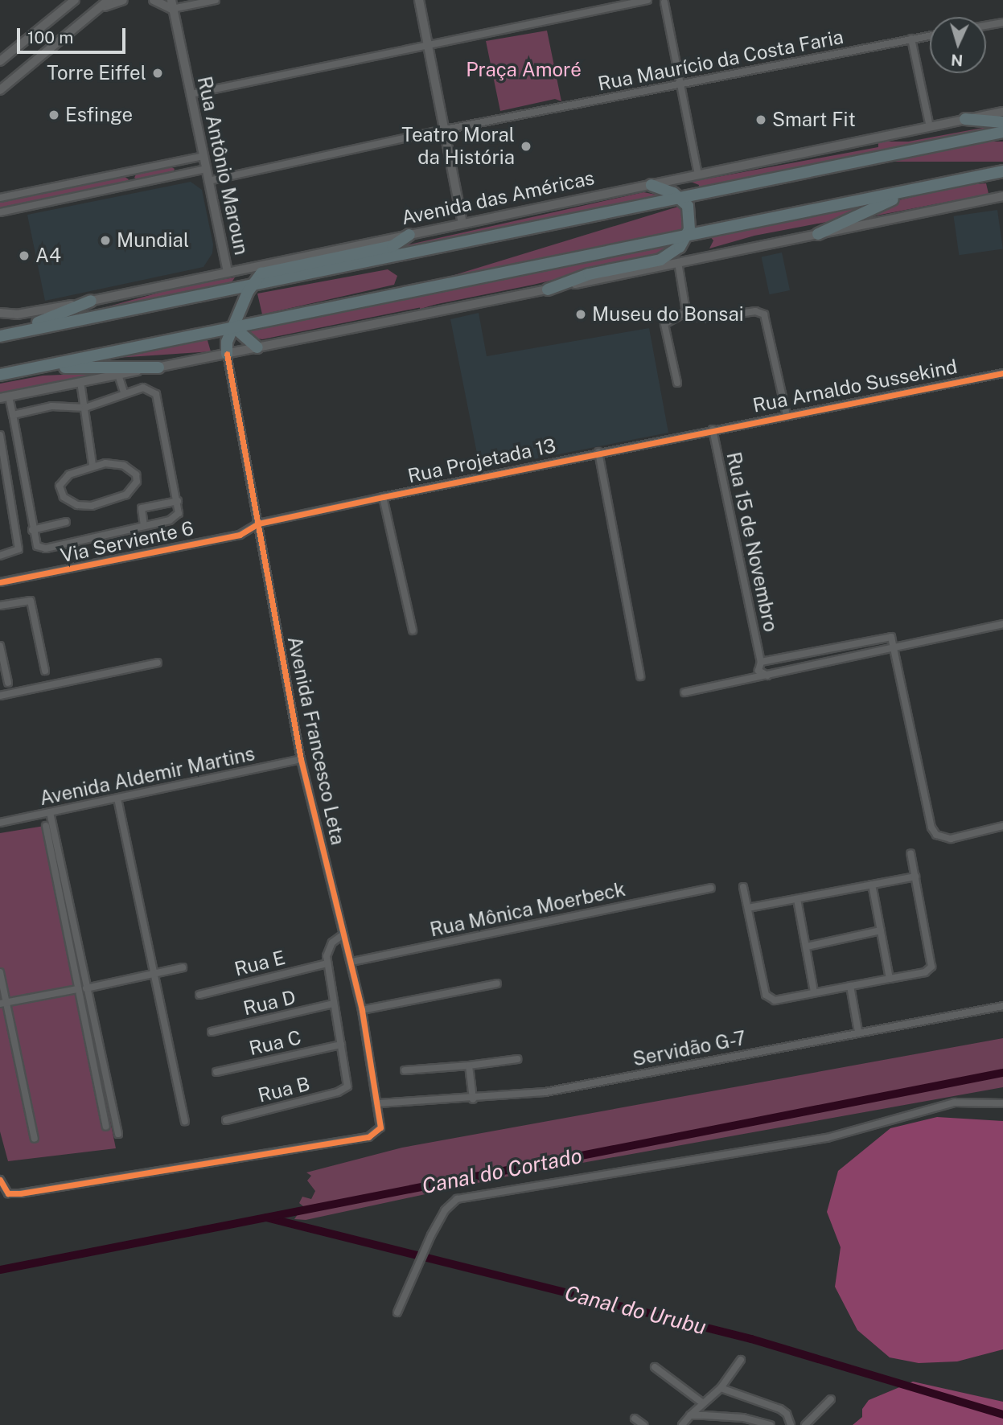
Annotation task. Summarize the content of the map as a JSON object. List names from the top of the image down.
{
  "streets": {
    "highway": ["Avenida das Américas"],
    "main road": ["Rua Antônio Maroun"],
    "street": [
      "Rua Maurício da Costa Faria",
      "Rua Arnaldo Sussekind",
      "Rua Projetada 13",
      "Via Serviente 6",
      "Rua 15 de Novembro",
      "Avenida Francesco Leta",
      "Avenida Aldemir Martins",
      "Rua Mônica Moerbeck",
      "Rua E",
      "Rua D",
      "Rua C",
      "Servidão G-7",
      "Rua B"
    ]
  },
  "crossings": [
    ["Rua Maurício da Costa Faria", "Rua Antônio Maroun"],
    ["Rua Antônio Maroun", "Avenida das Américas"],
    ["Rua Arnaldo Sussekind", "Rua Projetada 13"],
    ["Rua Arnaldo Sussekind", "Rua 15 de Novembro"],
    ["Rua Projetada 13", "Via Serviente 6"],
    ["Rua Projetada 13", "Rua 15 de Novembro"],
    ["Rua Projetada 13", "Avenida Francesco Leta"],
    ["Via Serviente 6", "Avenida Francesco Leta"],
    ["Avenida Francesco Leta", "Avenida Aldemir Martins"],
    ["Avenida Francesco Leta", "Rua Mônica Moerbeck"],
    ["Avenida Francesco Leta", "Servidão G-7"],
    ["Rua C", "Rua B"]
  ],
  "water": ["Canal do Cortado", "Canal do Urubu"],
  "parks": ["Praça Amoré"],
  "places": [
    "Torre Eiffel",
    "Esfinge",
    "Smart Fit",
    "Teatro Moral da História",
    "Mundial",
    "A4",
    "Museu do Bonsai"
  ],
  "scale_bar": "100 m",
  "north": "bottom"
}
